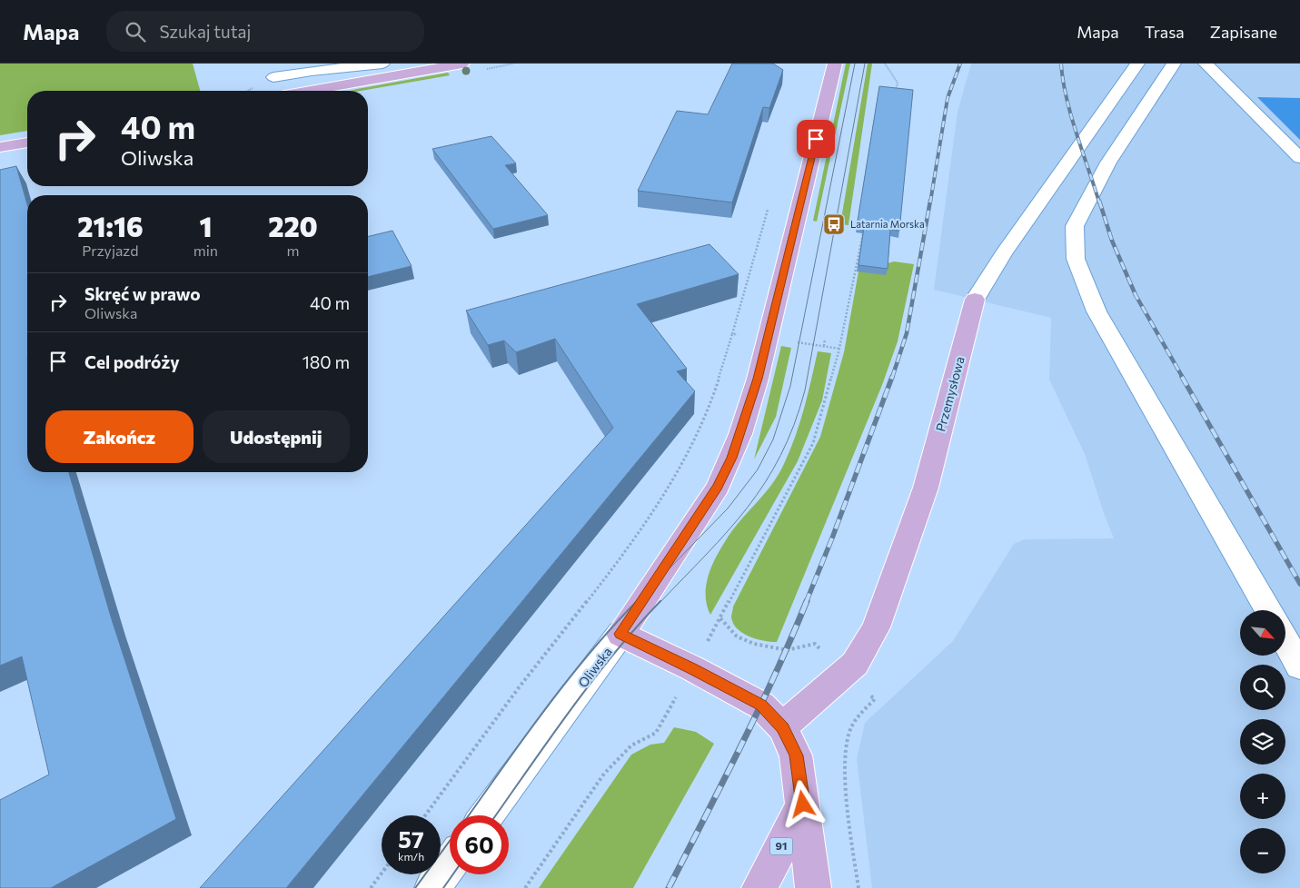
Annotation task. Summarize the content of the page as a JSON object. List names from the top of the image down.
{
  "streets": {
    "main road": ["Przemysłowa", "Oliwska", "91"]
  },
  "places": {
    "bus stop": ["Latarnia Morska"]
  },
  "north": "bottom right",
  "page": {
    "header": "Mapa",
    "search": "Szukaj tutaj",
    "nav": ["Mapa", "Trasa", "Zapisane"],
    "turn": ["40 m", "Oliwska"],
    "eta": [
      "21:16",
      "Przyjazd",
      "1",
      "min",
      "220",
      "m"
    ],
    "list": [
      {
        "name": "Skręć w prawo",
        "note": "Oliwska",
        "value": "40 m"
      },
      {
        "name": "Cel podróży",
        "value": "180 m"
      }
    ],
    "buttons": ["Zakończ", "Udostępnij"],
    "map_buttons": ["+", "−"],
    "speed": "57 km/h",
    "limit": "60"
  }
}
